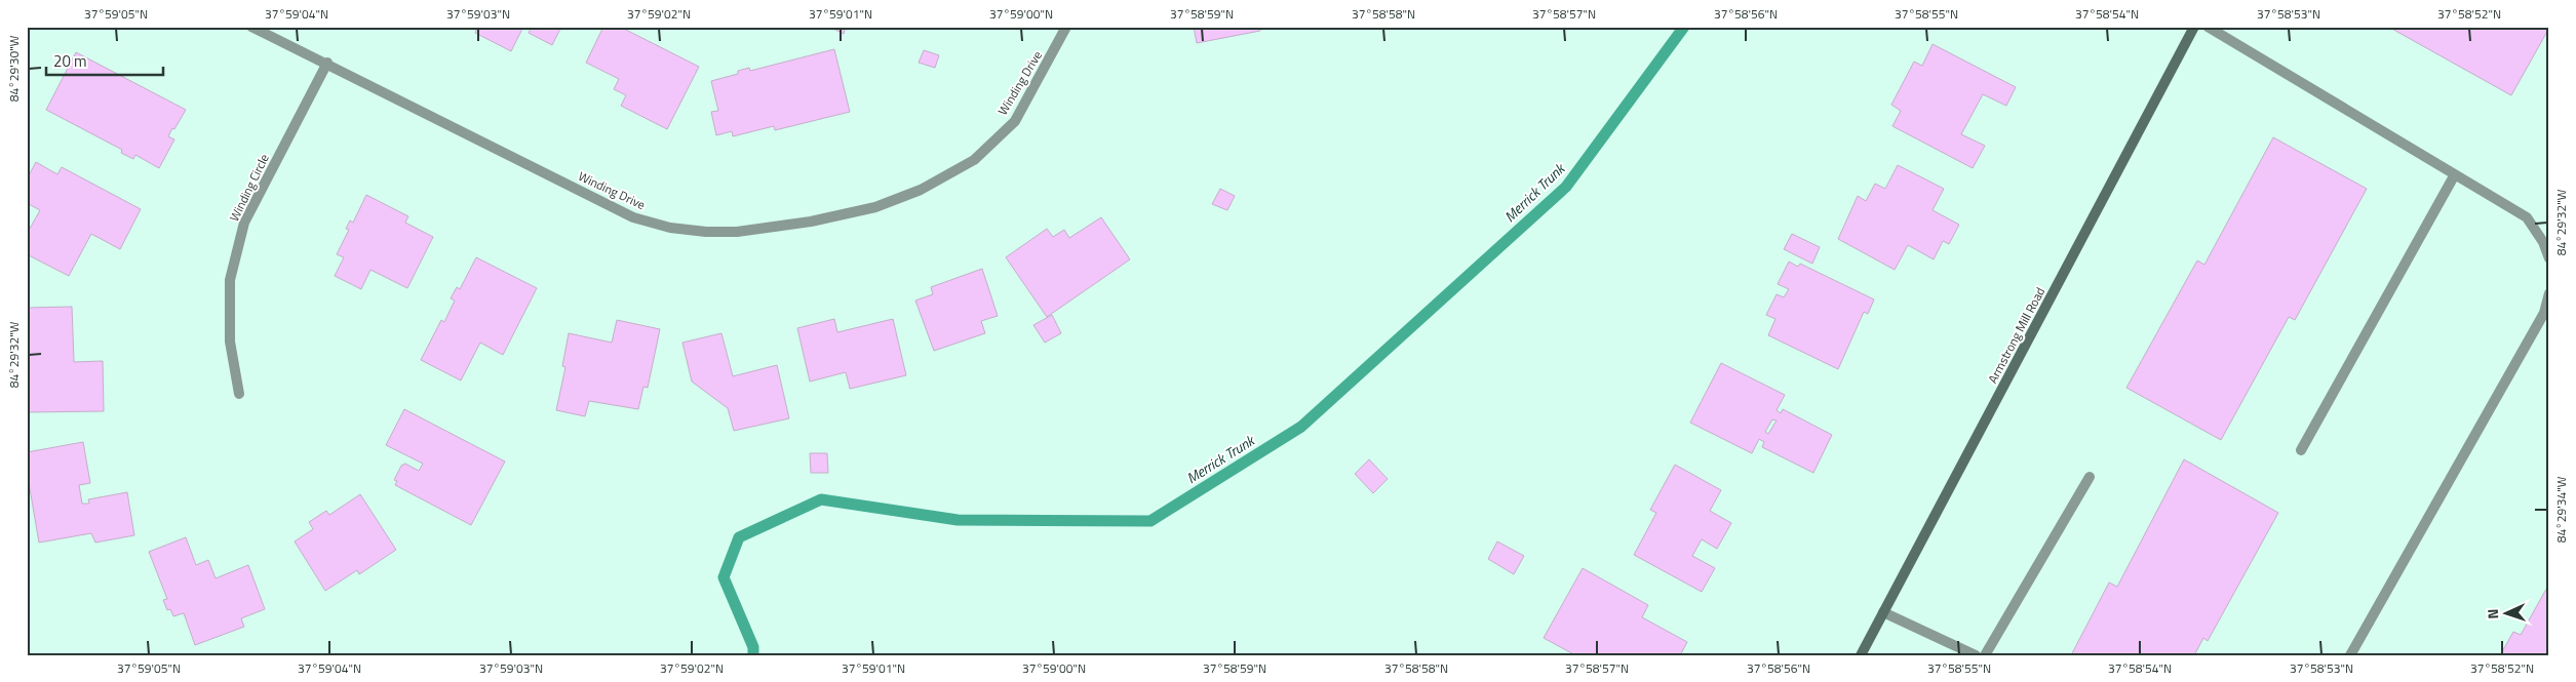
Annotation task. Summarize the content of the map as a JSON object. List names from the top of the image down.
{
  "streets": {
    "main road": ["Armstrong Mill Road"],
    "street": ["Winding Drive", "Winding Circle"]
  },
  "crossings": [
    ["Winding Drive", "Winding Circle"]
  ],
  "water": ["Merrick Trunk"],
  "scale_bar": "20 m",
  "north": "left",
  "coordinates": [
    "37°59'05\"N",
    "37°59'04\"N",
    "37°59'03\"N",
    "37°59'02\"N",
    "37°59'01\"N",
    "37°59'00\"N",
    "37°58'59\"N",
    "37°58'58\"N",
    "37°58'57\"N",
    "37°58'56\"N",
    "37°58'55\"N",
    "37°58'54\"N",
    "37°58'53\"N",
    "37°58'52\"N",
    "84°29'30\"W",
    "84°29'32\"W",
    "84°29'34\"W"
  ]
}
